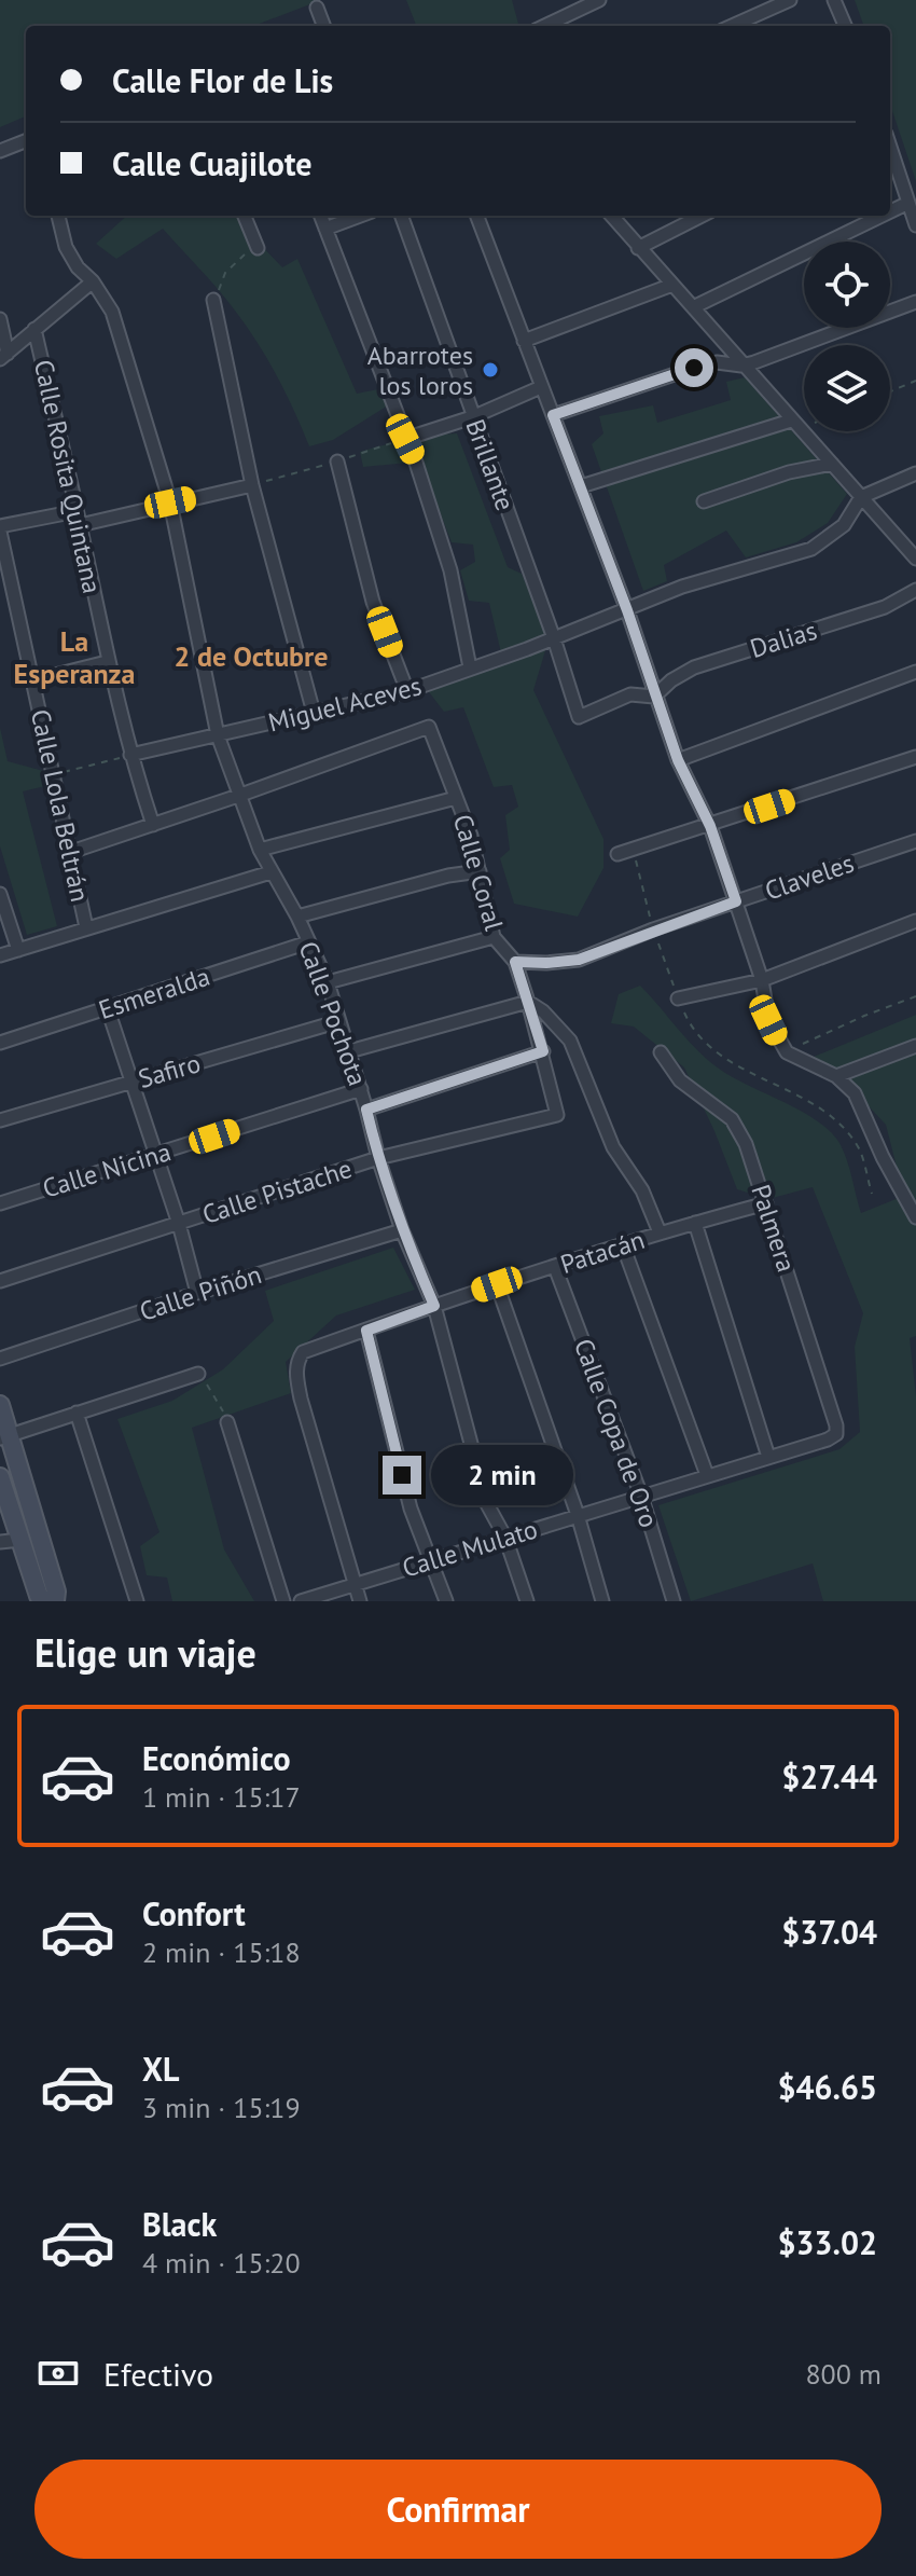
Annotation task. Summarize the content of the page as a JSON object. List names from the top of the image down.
{
  "streets": {
    "street": [
      "Brillante",
      "Calle Rosita Quintana",
      "Dalias",
      "Miguel Aceves",
      "Calle Lola Beltrán",
      "Calle Coral",
      "Claveles",
      "Esmeralda",
      "Calle Pochota",
      "Safiro",
      "Calle Nicina",
      "Calle Pistache",
      "Palmera",
      "Patacán",
      "Calle Piñón",
      "Calle Copa de Oro",
      "Calle Mulato"
    ]
  },
  "crossings": [
    ["Brillante", "Dalias"],
    ["Brillante", "Miguel Aceves"],
    ["Calle Rosita Quintana", "Miguel Aceves"],
    ["Miguel Aceves", "Calle Pochota"],
    ["Calle Coral", "Claveles"],
    ["Calle Coral", "Calle Pochota"],
    ["Calle Coral", "Calle Pistache"],
    ["Esmeralda", "Calle Pochota"],
    ["Calle Pochota", "Safiro"],
    ["Calle Pochota", "Calle Nicina"],
    ["Calle Pochota", "Calle Pistache"],
    ["Calle Pochota", "Patacán"],
    ["Calle Pochota", "Calle Piñón"],
    ["Calle Pochota", "Calle Mulato"],
    ["Palmera", "Patacán"],
    ["Palmera", "Calle Mulato"],
    ["Patacán", "Calle Copa de Oro"],
    ["Patacán", "Calle Mulato"],
    ["Calle Copa de Oro", "Calle Mulato"]
  ],
  "districts": ["La Esperanza", "2 de Octubre"],
  "places": ["Abarrotes los loros"],
  "page": {
    "banner": ["Calle Flor de Lis", "Calle Cuajilote"],
    "bubble": "2 min",
    "heading": "Elige un viaje",
    "list": [
      {
        "name": "Económico",
        "note": "1 min · 15:17",
        "value": "$27.44"
      },
      {
        "name": "Confort",
        "note": "2 min · 15:18",
        "value": "$37.04"
      },
      {
        "name": "XL",
        "note": "3 min · 15:19",
        "value": "$46.65"
      },
      {
        "name": "Black",
        "note": "4 min · 15:20",
        "value": "$33.02"
      }
    ],
    "pay": ["Efectivo", "800 m"],
    "buttons": "Confirmar"
  }
}
